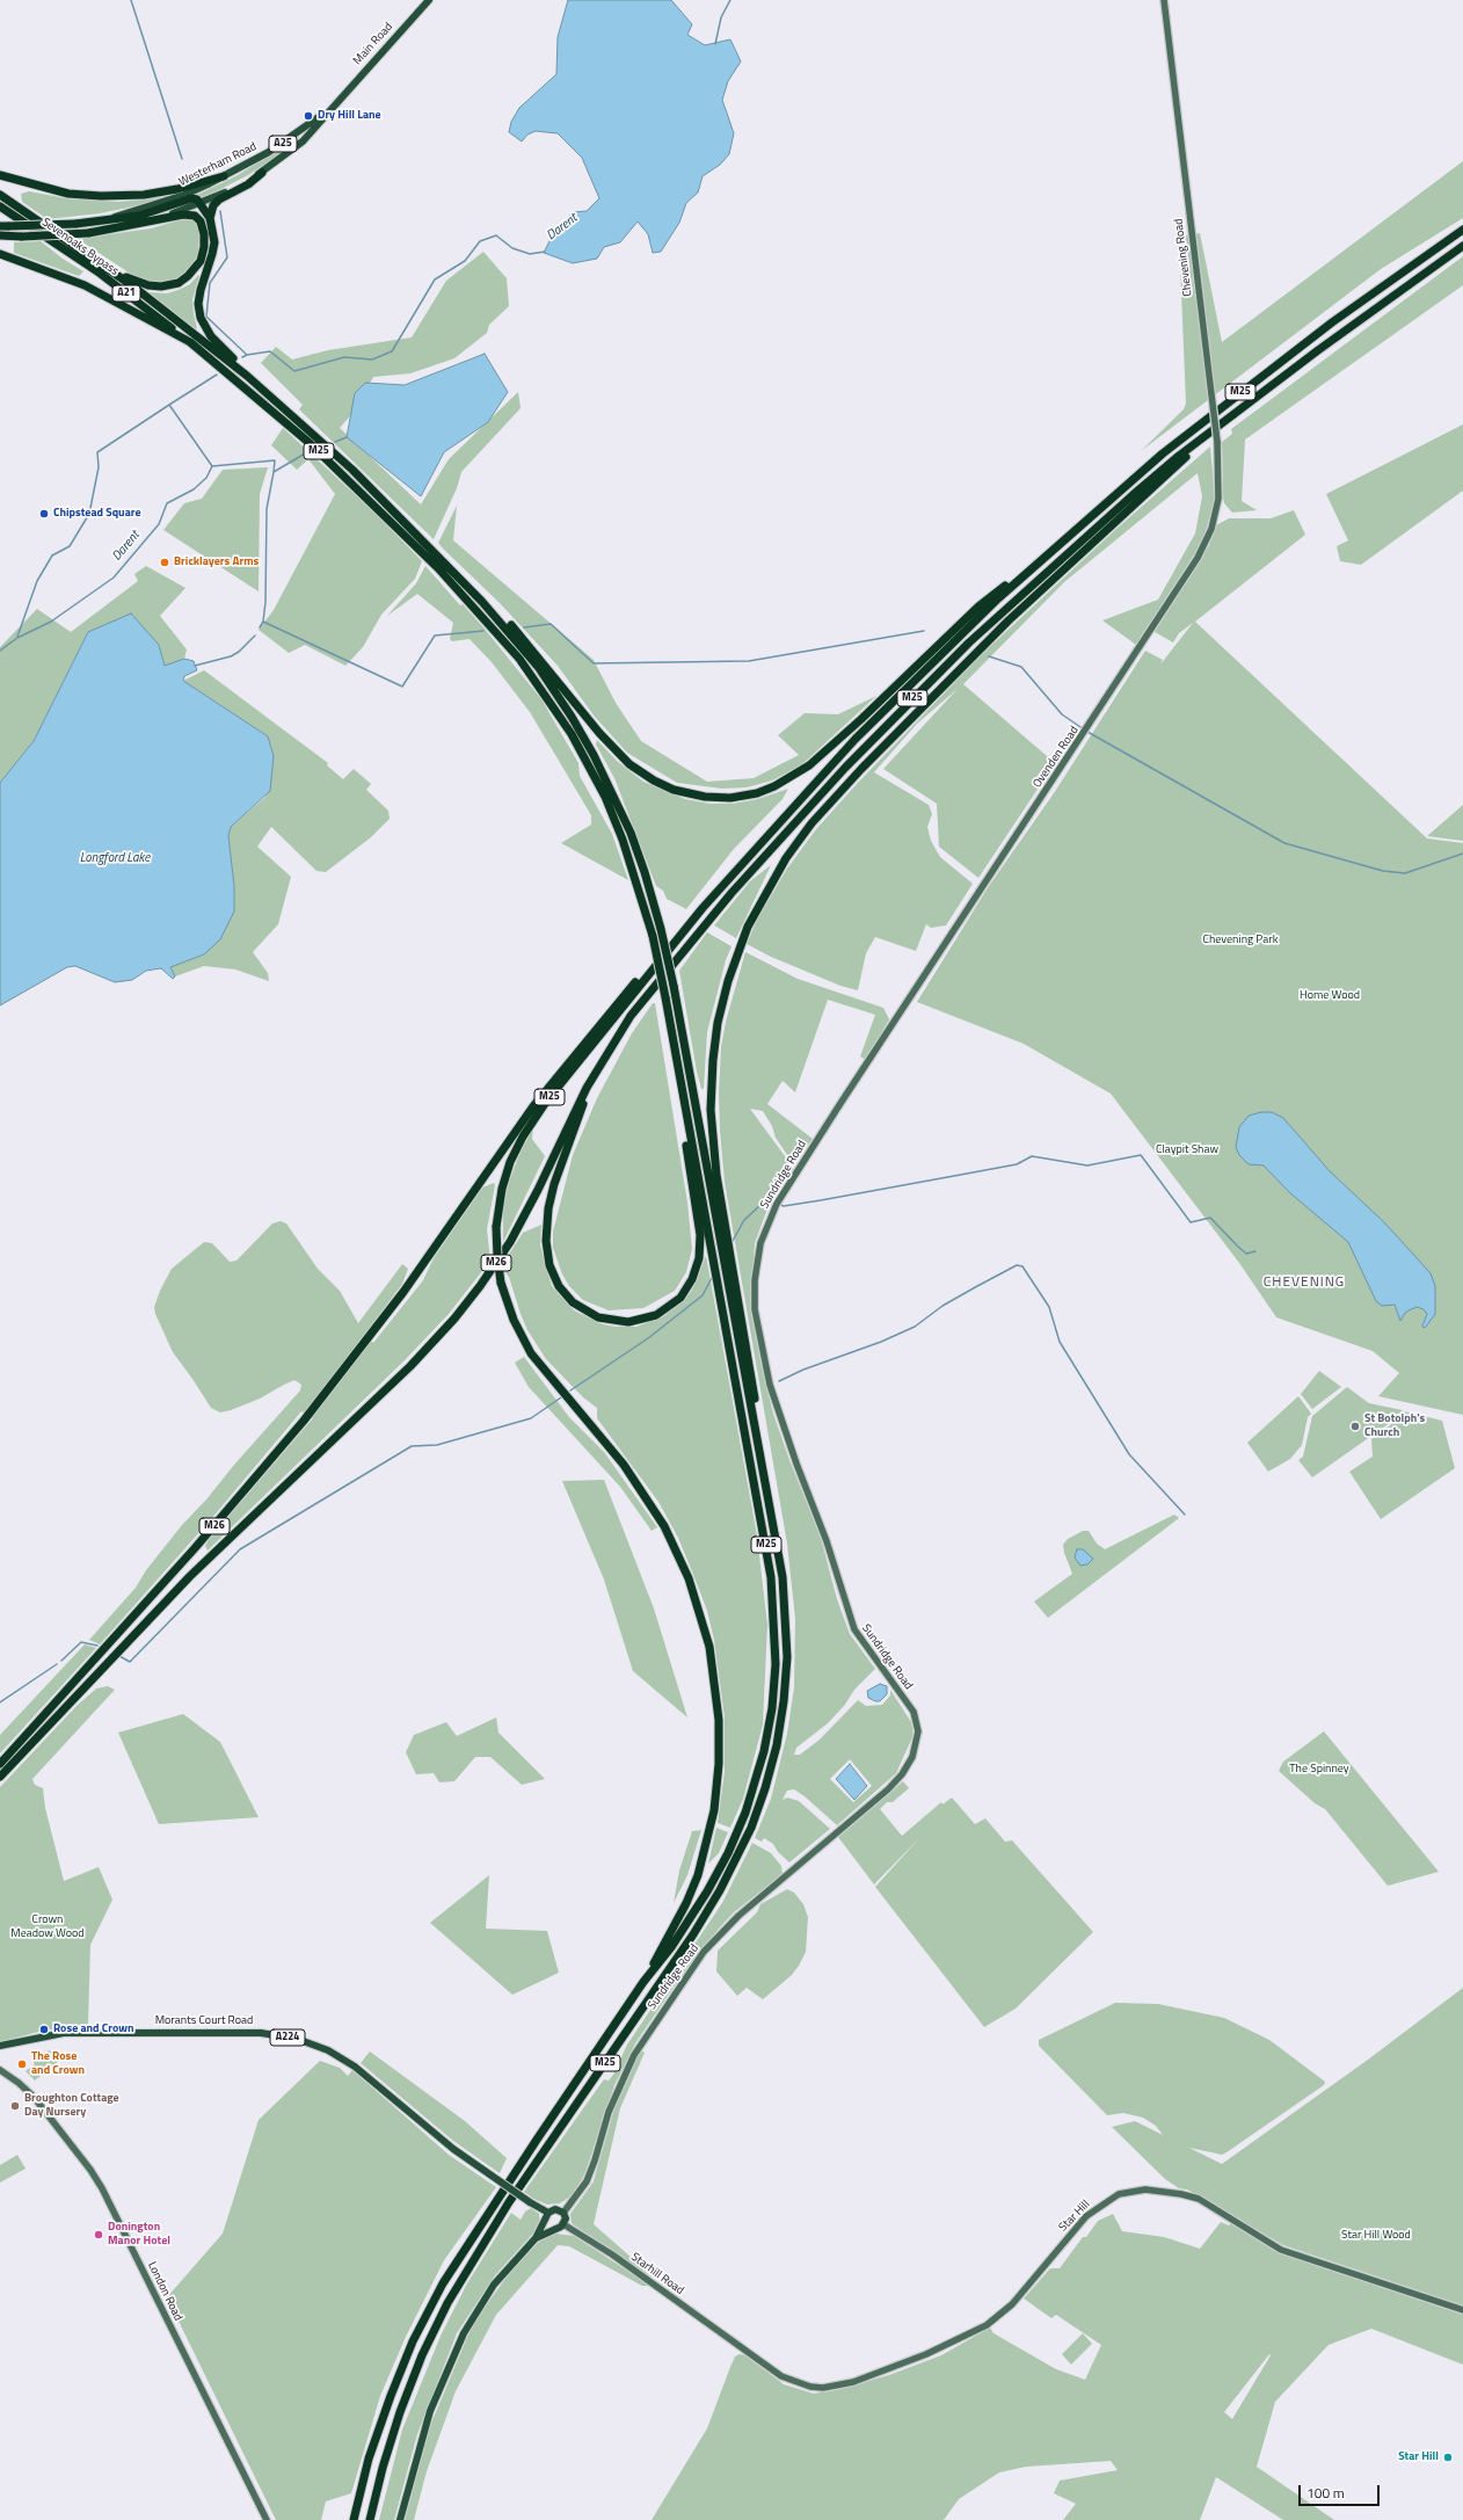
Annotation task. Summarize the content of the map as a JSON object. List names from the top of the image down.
{
  "streets": {
    "highway": [
      "A25",
      "Westerham Road",
      "Sevenoaks Bypass",
      "A21",
      "M25",
      "M26"
    ],
    "main road": [
      "Main Road",
      "Chevening Road",
      "Ovenden Road",
      "Sundridge Road",
      "Morants Court Road",
      "A224",
      "Star Hill",
      "Starhill Road",
      "London Road"
    ]
  },
  "crossings": [
    ["Main Road", "A25"],
    ["Main Road", "Westerham Road"],
    ["A25", "Westerham Road"],
    ["A25", "M25"],
    ["Sevenoaks Bypass", "M25"],
    ["Chevening Road", "Ovenden Road"],
    ["M25", "M26"],
    ["Ovenden Road", "Sundridge Road"],
    ["Sundridge Road", "Morants Court Road"],
    ["Sundridge Road", "Starhill Road"],
    ["Morants Court Road", "Starhill Road"],
    ["Star Hill", "Starhill Road"]
  ],
  "districts": ["CHEVENING"],
  "water": ["Darent", "Longford Lake"],
  "parks": [
    "Chevening Park",
    "Home Wood",
    "Claypit Shaw",
    "The Spinney",
    "Crown Meadow Wood",
    "Star Hill Wood"
  ],
  "places": [
    "Dry Hill Lane",
    "Chipstead Square",
    "Bricklayers Arms",
    "St Botolph's Church",
    "Rose and Crown",
    "The Rose and Crown",
    "Broughton Cottage Day Nursery",
    "Donington Manor Hotel",
    "Star Hill"
  ],
  "scale_bar": "100 m"
}
